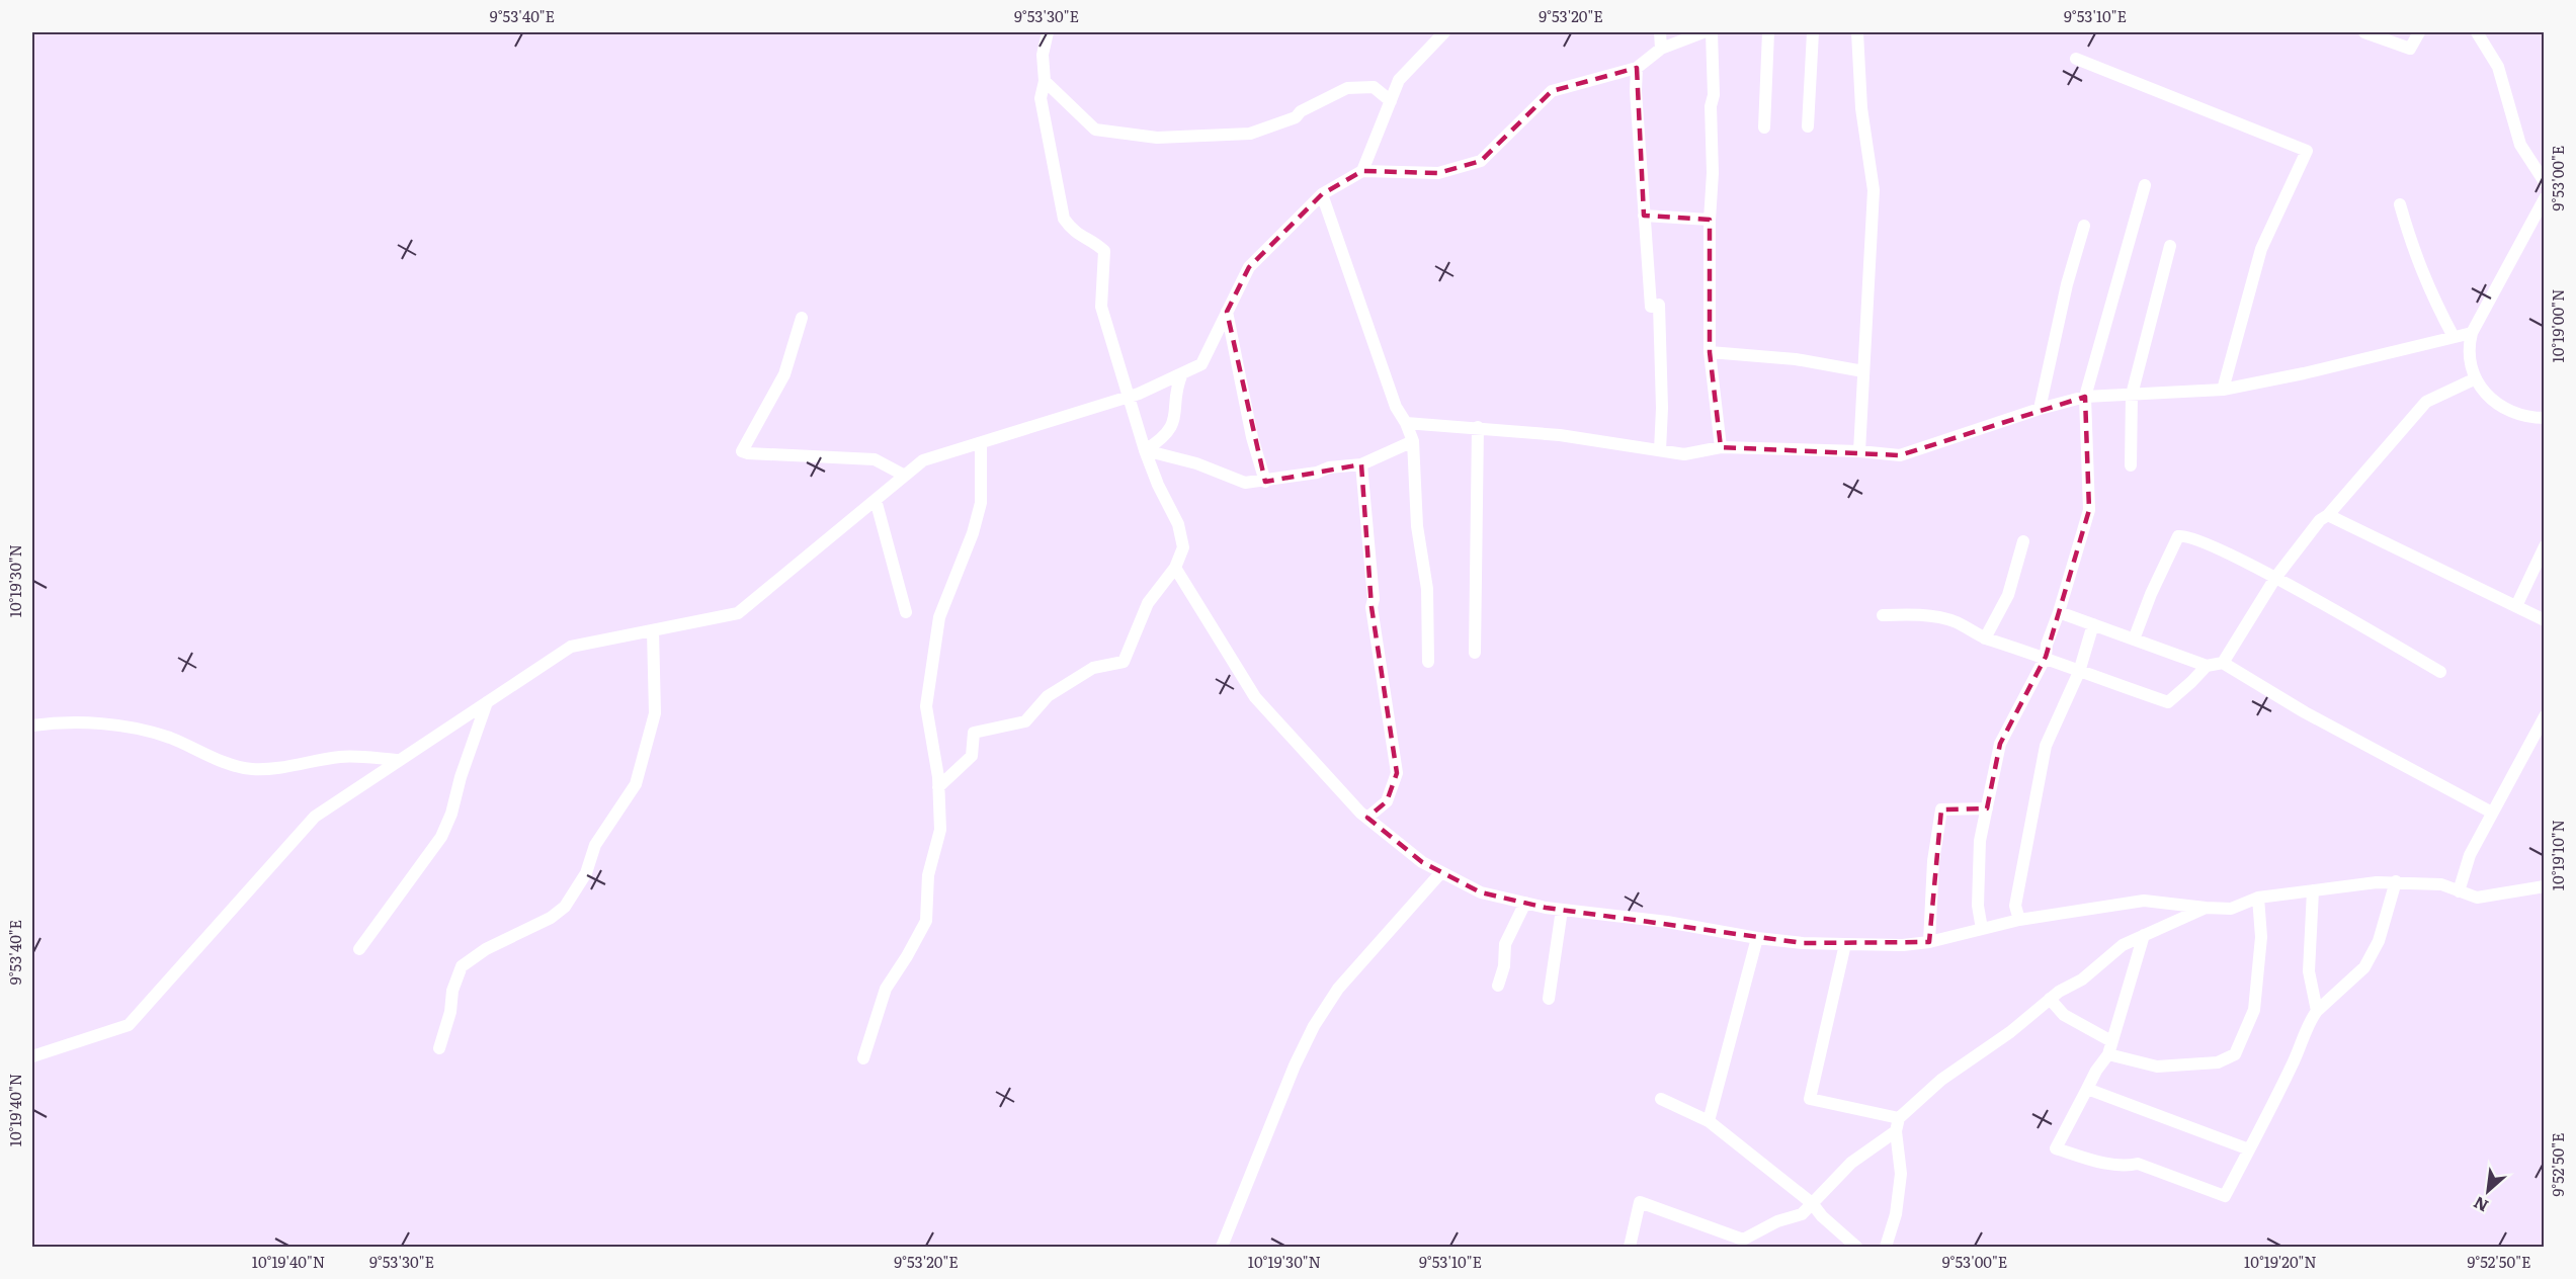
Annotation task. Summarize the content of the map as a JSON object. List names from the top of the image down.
{
  "north": "bottom left",
  "coordinates": [
    "9°53'40\"E",
    "9°53'30\"E",
    "9°53'20\"E",
    "9°53'10\"E",
    "9°53'00\"E",
    "10°19'00\"N",
    "10°19'30\"N",
    "10°19'10\"N",
    "10°19'40\"N",
    "9°52'50\"E",
    "10°19'20\"N"
  ]
}
